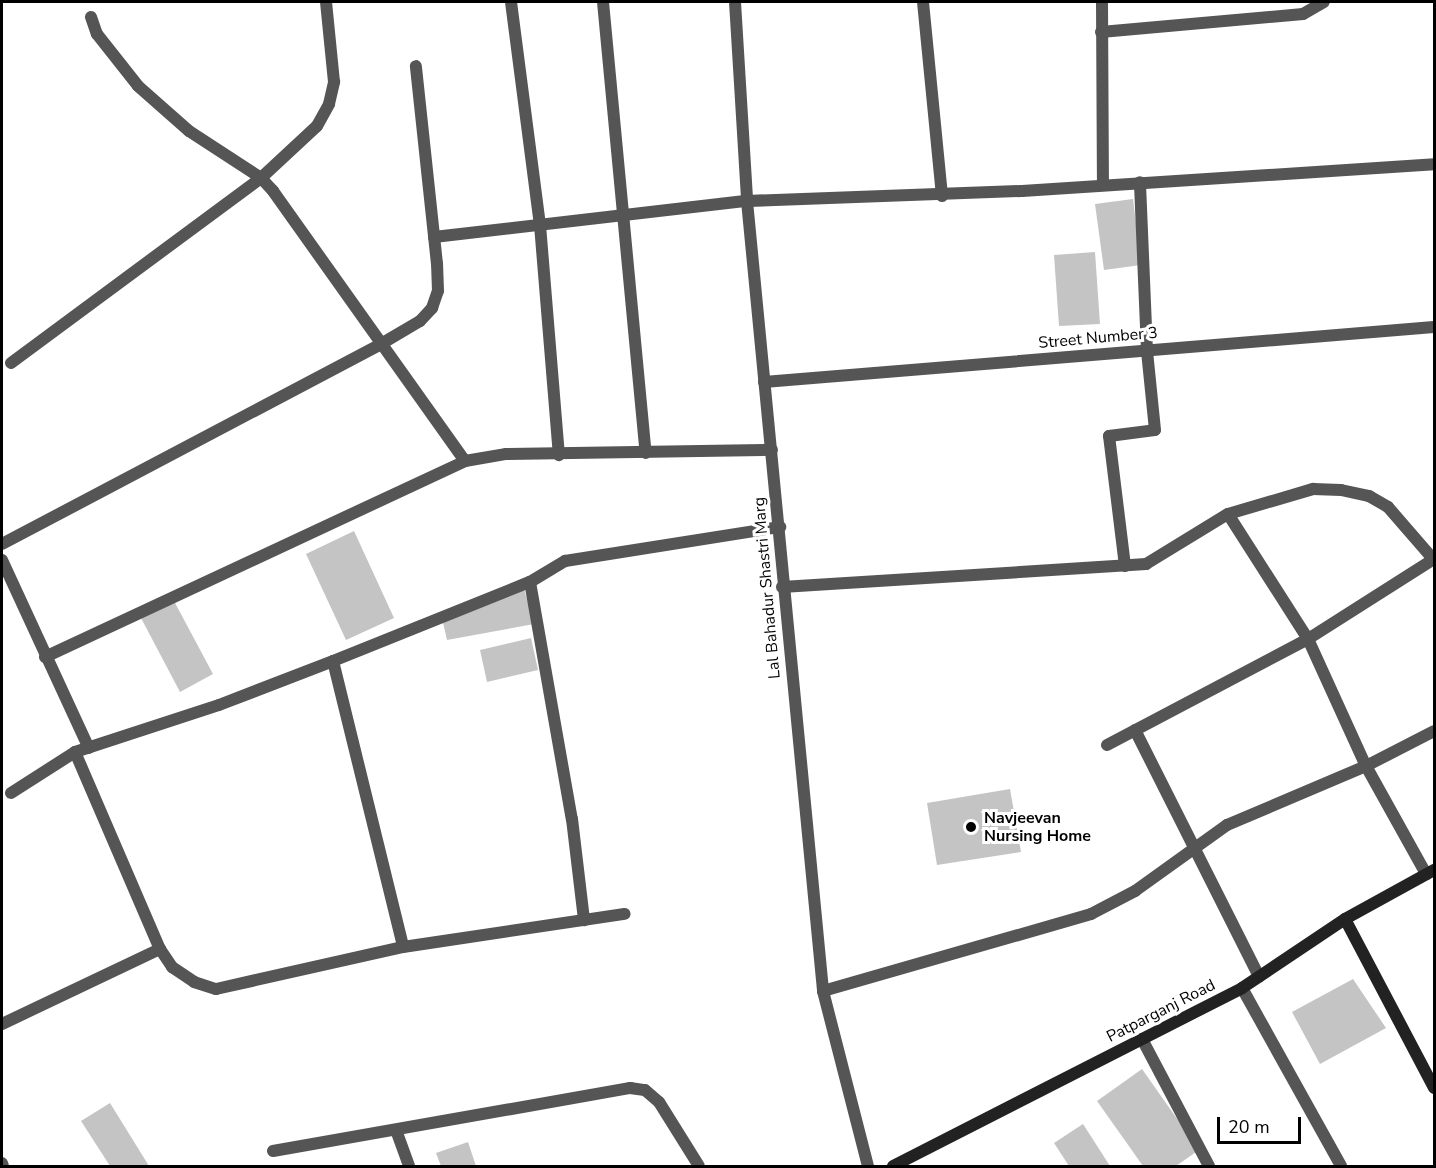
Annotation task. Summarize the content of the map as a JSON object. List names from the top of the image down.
{
  "streets": {
    "street": ["Street Number 3", "Lal Bahadur Shastri Marg", "Patparganj Road"]
  },
  "crossings": [
    ["Street Number 3", "Lal Bahadur Shastri Marg"]
  ],
  "places": ["Navjeevan Nursing Home"],
  "scale_bar": "20 m"
}
